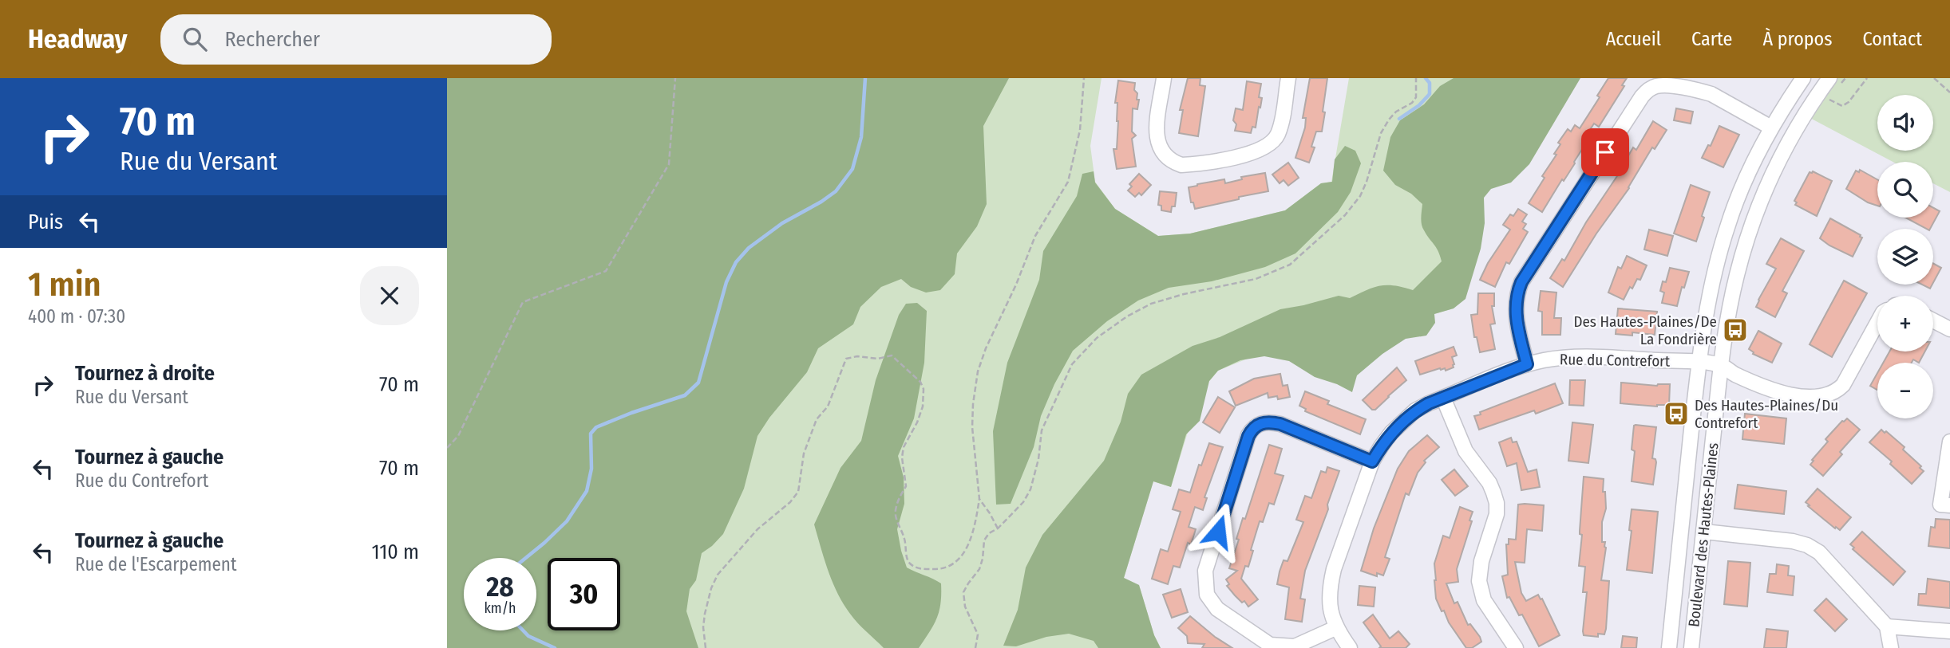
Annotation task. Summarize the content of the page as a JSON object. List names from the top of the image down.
{
  "streets": {
    "street": ["Rue du Contrefort", "Boulevard des Hautes-Plaines"]
  },
  "crossings": [
    ["Rue du Contrefort", "Boulevard des Hautes-Plaines"]
  ],
  "places": {
    "bus stop": ["Des Hautes-Plaines/De La Fondrière", "Des Hautes-Plaines/Du Contrefort"]
  },
  "page": {
    "header": "Headway",
    "search": "Rechercher",
    "nav": [
      "Accueil",
      "Carte",
      "À propos",
      "Contact"
    ],
    "turn": ["70 m", "Rue du Versant"],
    "map_buttons": ["+", "−"],
    "then": "Puis",
    "heading": ["1 min", "400 m · 07:30"],
    "list": [
      {
        "name": "Tournez à droite",
        "note": "Rue du Versant",
        "value": "70 m"
      },
      {
        "name": "Tournez à gauche",
        "note": "Rue du Contrefort",
        "value": "70 m"
      },
      {
        "name": "Tournez à gauche",
        "note": "Rue de l'Escarpement",
        "value": "110 m"
      }
    ],
    "speed": "28 km/h",
    "limit": "30"
  }
}
